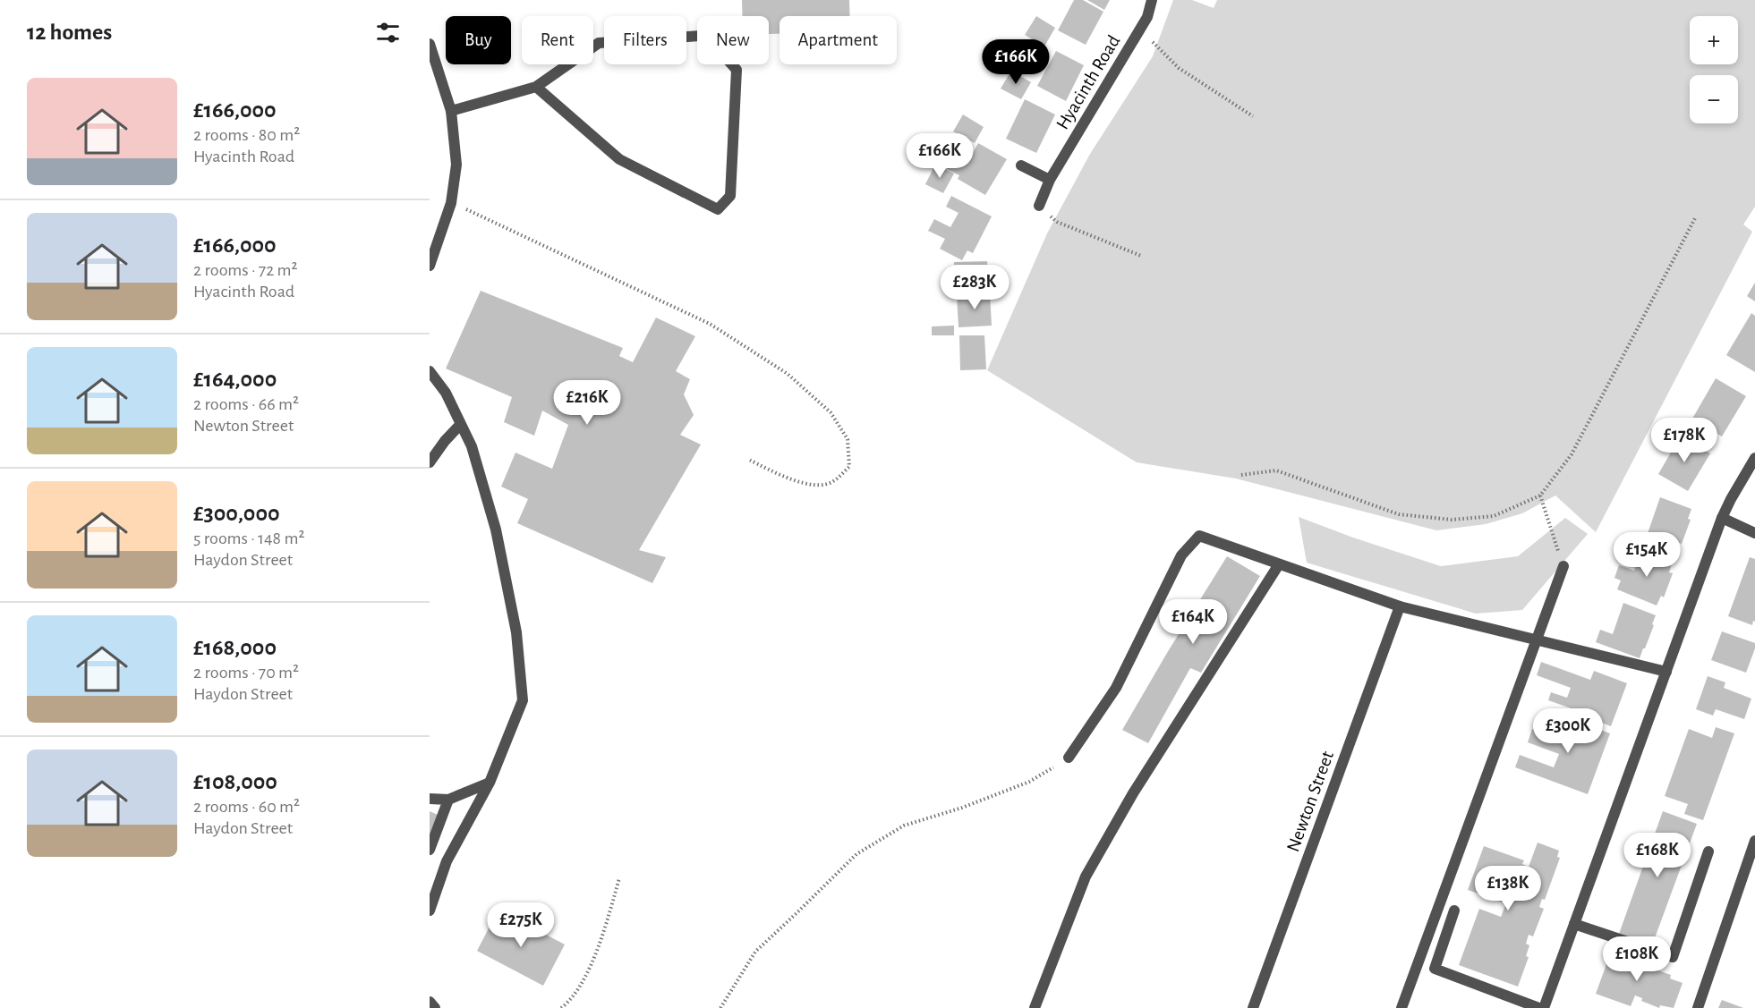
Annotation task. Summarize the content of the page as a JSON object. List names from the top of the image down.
{
  "streets": {
    "street": ["Hyacinth Road", "Newton Street"]
  },
  "page": {
    "heading": "12 homes",
    "map_buttons": ["+", "−"],
    "chip": [
      "Buy",
      "Rent",
      "Filters",
      "New",
      "Apartment"
    ],
    "price": [
      "£166K",
      "£166K",
      "£283K",
      "£216K",
      "£178K",
      "£154K",
      "£164K",
      "£300K",
      "£168K",
      "£138K",
      "£275K",
      "£108K"
    ],
    "list": [
      {
        "name": "£166,000",
        "note": "2 rooms · 80 m² · Hyacinth Road"
      },
      {
        "name": "£166,000",
        "note": "2 rooms · 72 m² · Hyacinth Road"
      },
      {
        "name": "£164,000",
        "note": "2 rooms · 66 m² · Newton Street"
      },
      {
        "name": "£300,000",
        "note": "5 rooms · 148 m² · Haydon Street"
      },
      {
        "name": "£168,000",
        "note": "2 rooms · 70 m² · Haydon Street"
      },
      {
        "name": "£108,000",
        "note": "2 rooms · 60 m² · Haydon Street"
      }
    ]
  }
}
